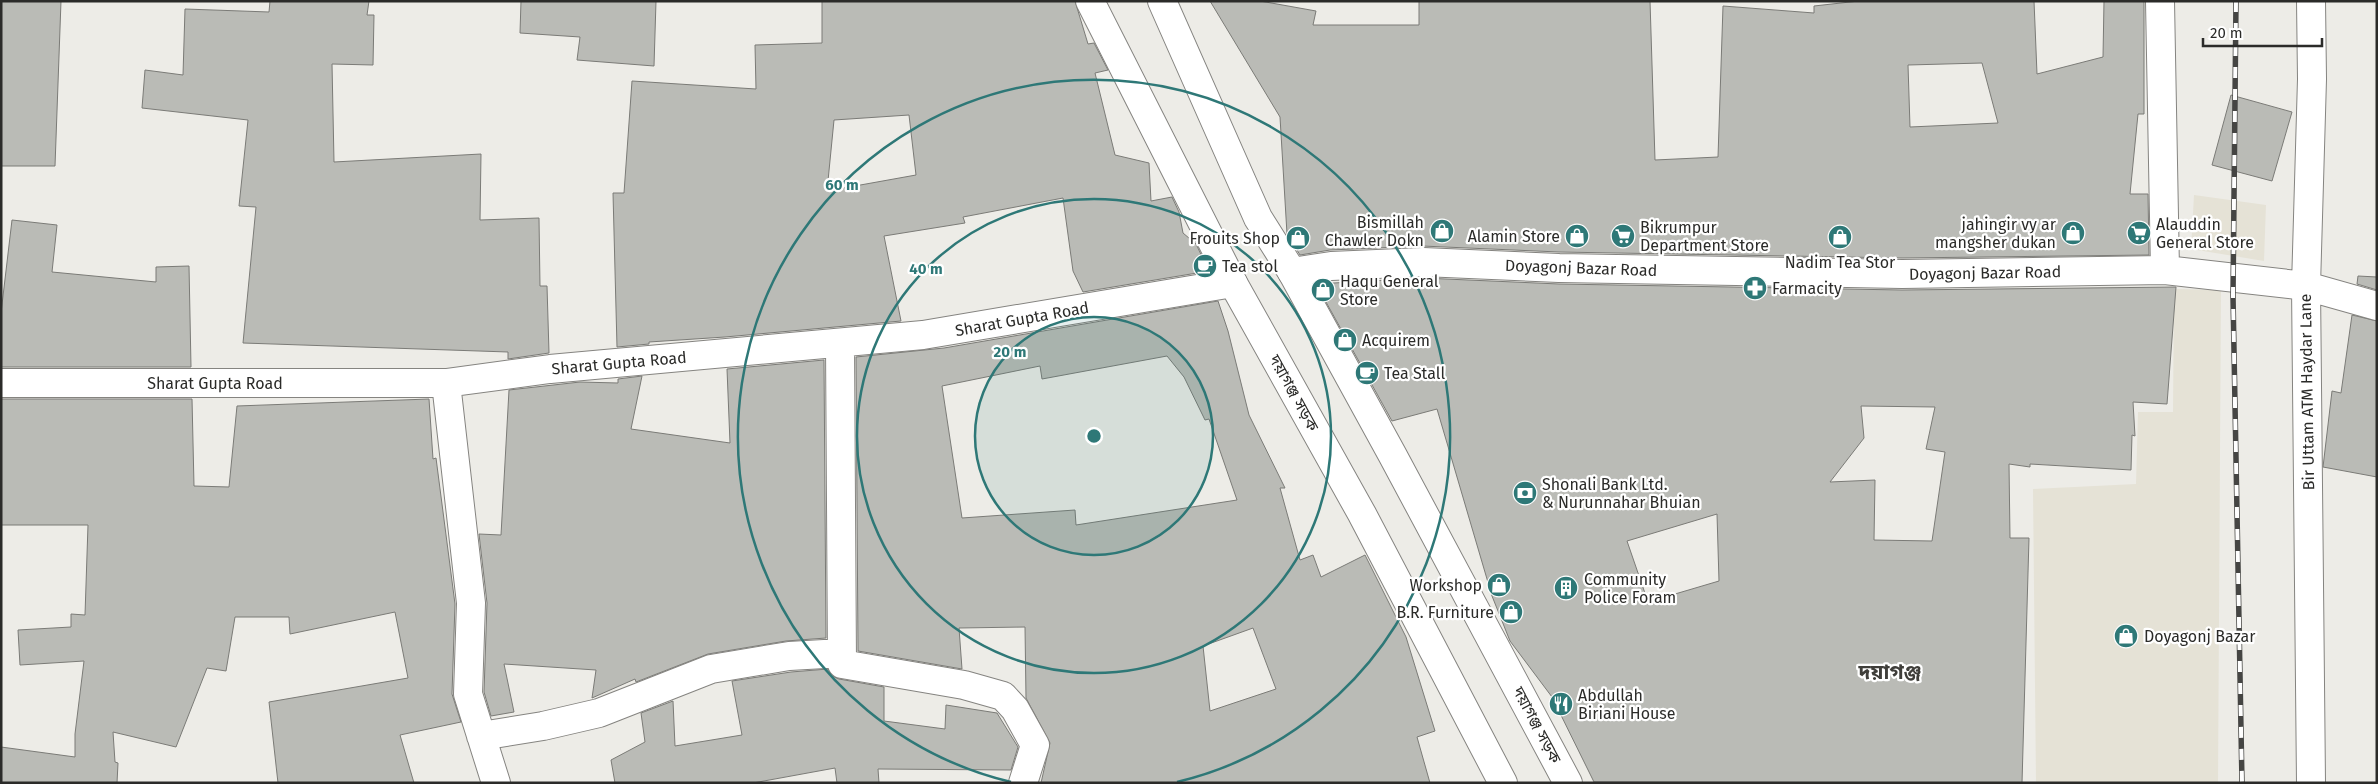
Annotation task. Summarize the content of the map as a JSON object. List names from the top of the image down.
{
  "streets": {
    "street": [
      "Doyagonj Bazar Road",
      "Sharat Gupta Road",
      "Bir Uttam ATM Haydar Lane",
      "দয়াগঞ্জ সড়ক"
    ]
  },
  "crossings": [
    ["Doyagonj Bazar Road", "Bir Uttam ATM Haydar Lane"],
    ["Doyagonj Bazar Road", "দয়াগঞ্জ সড়ক"],
    ["Sharat Gupta Road", "দয়াগঞ্জ সড়ক"]
  ],
  "districts": ["দয়াগঞ্জ"],
  "places": {
    "shop": [
      "Bismillah Chawler Dokn",
      "jahingir vy ar mangsher dukan",
      "Alamin Store",
      "Nadim Tea Stor",
      "Frouits Shop",
      "Haqu General Store",
      "Acquirem",
      "Workshop",
      "B.R. Furniture",
      "Doyagonj Bazar"
    ],
    "supermarket": ["Alauddin General Store", "Bikrumpur Department Store"],
    "cafe": ["Tea stol", "Tea Stall"],
    "pharmacy": ["Farmacity"],
    "bank": ["Shonali Bank Ltd. & Nurunnahar Bhuian"],
    "building": ["Community Police Foram"],
    "restaurant": ["Abdullah Biriani House"]
  },
  "scale_bar": "20 m",
  "rings": ["60 m", "40 m", "20 m"]
}
